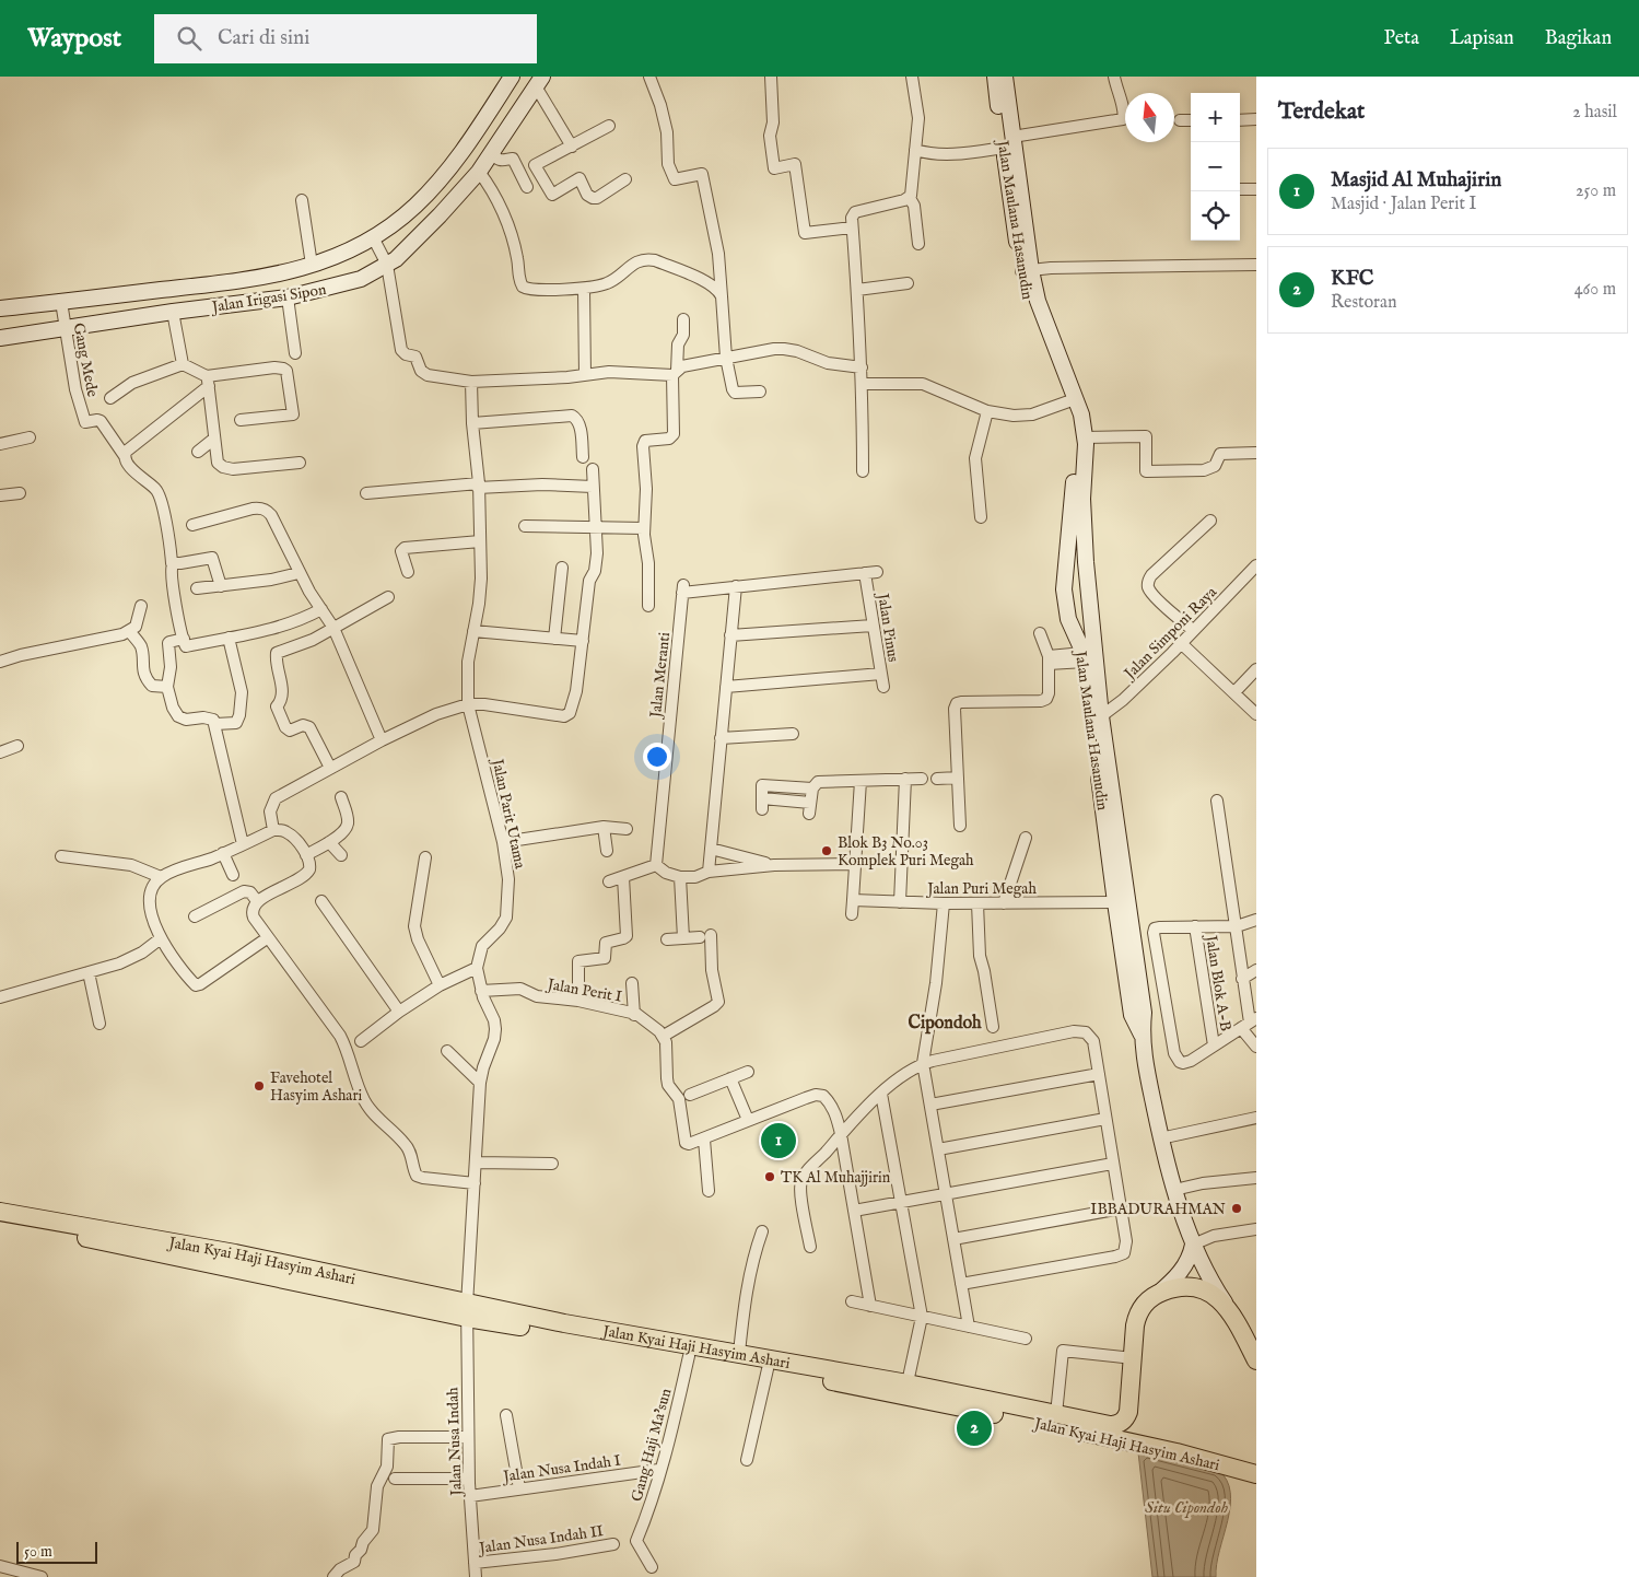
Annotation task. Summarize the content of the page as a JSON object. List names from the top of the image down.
{
  "streets": {
    "main road": ["Jalan Kyai Haji Hasyim Ashari"],
    "street": [
      "Jalan Maulana Hasanudin",
      "Jalan Irigasi Sipon",
      "Gang Mede",
      "Jalan Pinus",
      "Jalan Simponi Raya",
      "Jalan Meranti",
      "Jalan Parit Utama",
      "Jalan Puri Megah",
      "Jalan Blok A-B",
      "Jalan Perit I",
      "Jalan Nusa Indah",
      "Gang Haji Ma’sun",
      "Jalan Nusa Indah I",
      "Jalan Nusa Indah II"
    ]
  },
  "crossings": [
    ["Jalan Maulana Hasanudin", "Jalan Simponi Raya"],
    ["Jalan Maulana Hasanudin", "Jalan Puri Megah"],
    ["Jalan Irigasi Sipon", "Gang Mede"],
    ["Jalan Pinus", "Jalan Meranti"],
    ["Jalan Kyai Haji Hasyim Ashari", "Jalan Nusa Indah"],
    ["Jalan Kyai Haji Hasyim Ashari", "Gang Haji Ma’sun"],
    ["Jalan Nusa Indah", "Jalan Nusa Indah I"],
    ["Jalan Nusa Indah", "Jalan Nusa Indah II"]
  ],
  "districts": ["Cipondoh"],
  "water": ["Situ Cipondoh"],
  "places": [
    "Blok B3 No.03 Komplek Puri Megah",
    "Favehotel Hasyim Ashari",
    "TK Al Muhajjirin",
    "IBBADURAHMAN"
  ],
  "scale_bar": "50 m",
  "north": "top",
  "page": {
    "header": "Waypost",
    "search": "Cari di sini",
    "nav": ["Peta", "Lapisan", "Bagikan"],
    "heading": ["Terdekat", "2 hasil"],
    "map_buttons": ["+", "−"],
    "list": [
      {
        "mark": "1",
        "name": "Masjid Al Muhajirin",
        "note": "Masjid · Jalan Perit I",
        "value": "250 m"
      },
      {
        "mark": "2",
        "name": "KFC",
        "note": "Restoran",
        "value": "460 m"
      }
    ],
    "pins": ["1", "2"],
    "scale": "50 m"
  }
}
